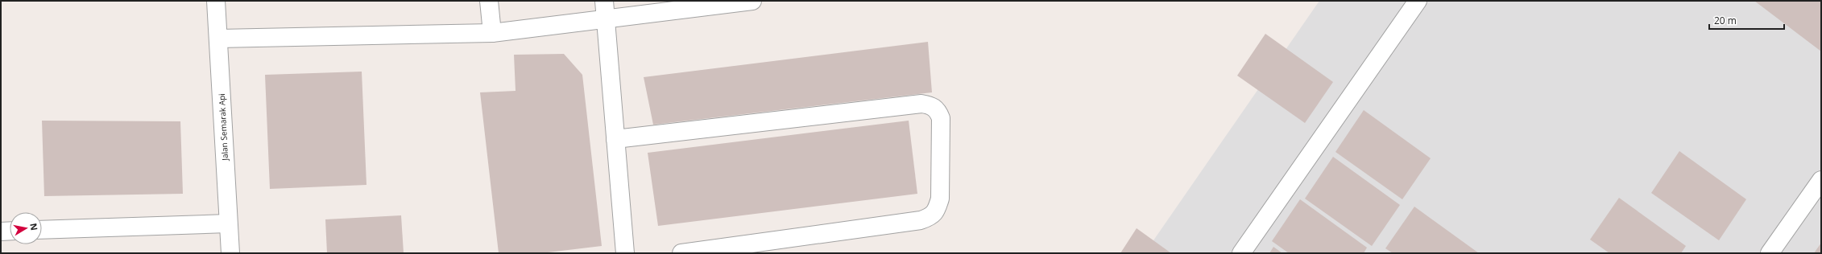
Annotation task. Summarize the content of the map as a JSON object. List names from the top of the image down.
{
  "streets": {
    "street": ["Jalan Semarak Api"]
  },
  "scale_bar": "20 m",
  "north": "right"
}
